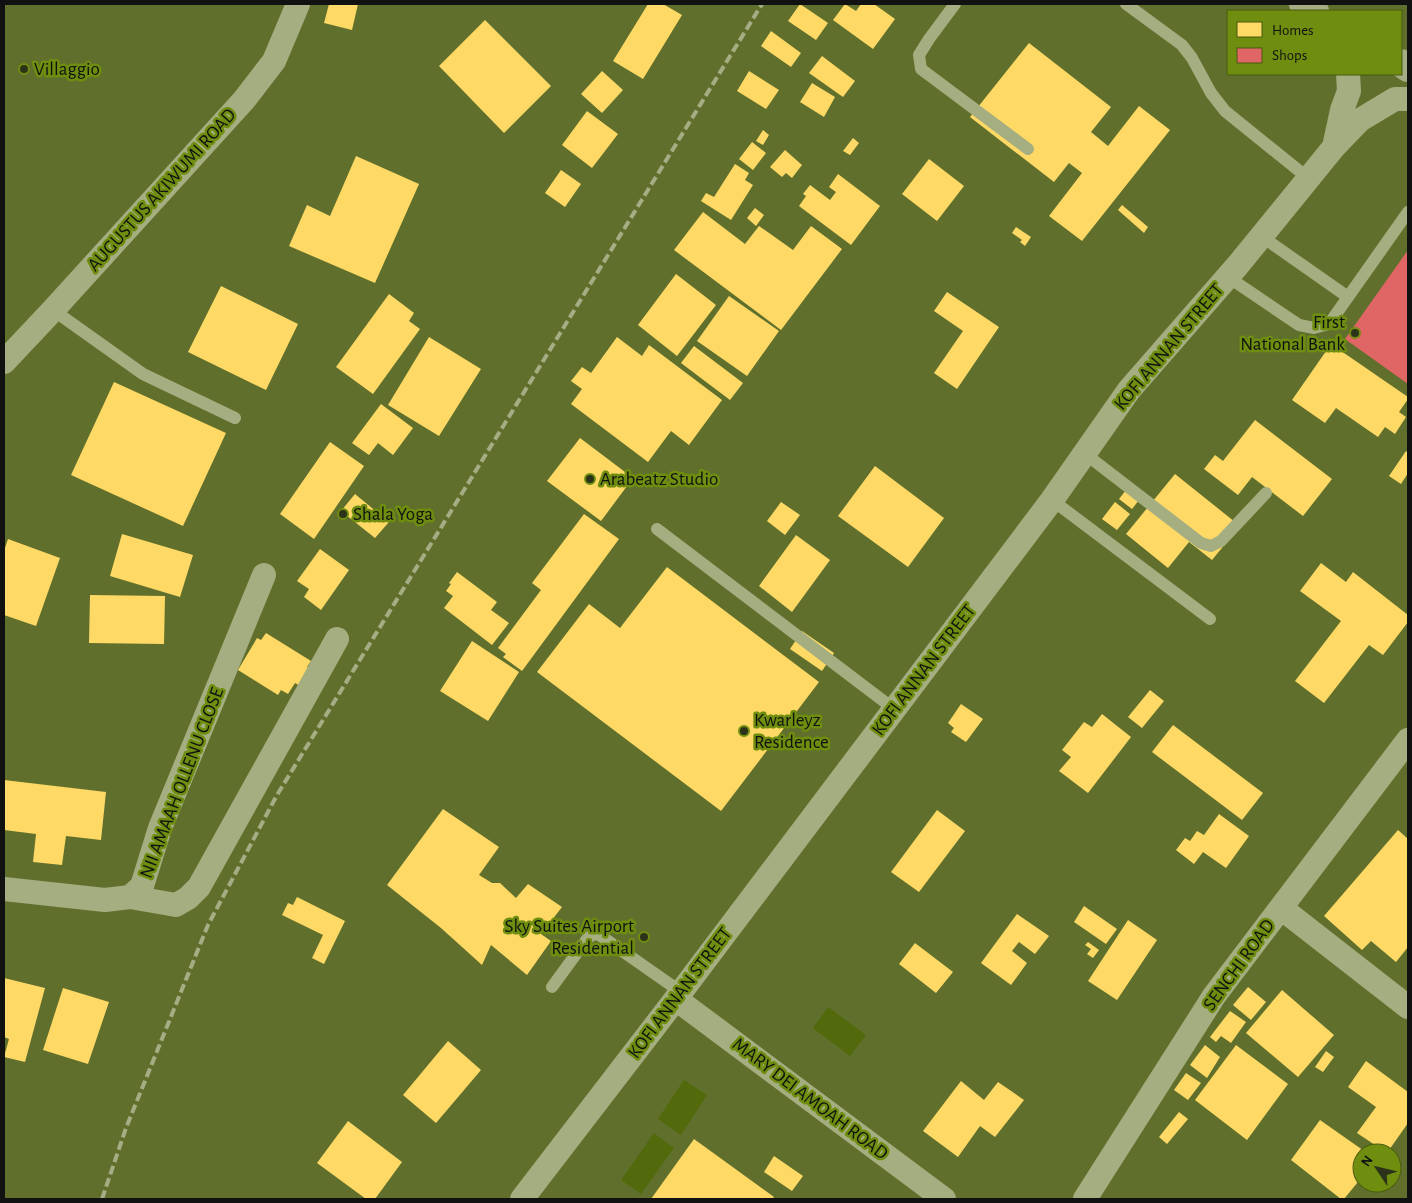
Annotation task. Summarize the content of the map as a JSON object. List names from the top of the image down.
{
  "streets": {
    "street": [
      "AUGUSTUS AKIWUMI ROAD",
      "KOFI ANNAN STREET",
      "NII AMAAH OLLENU CLOSE",
      "SENCHI ROAD",
      "MARY DEI AMOAH ROAD"
    ]
  },
  "crossings": [
    ["KOFI ANNAN STREET", "MARY DEI AMOAH ROAD"]
  ],
  "places": [
    "Villaggio",
    "First National Bank",
    "Arabeatz Studio",
    "Shala Yoga",
    "Kwarleyz Residence",
    "Sky Suites Airport Residential"
  ],
  "legend": ["Homes", "Shops"],
  "north": "top left"
}
